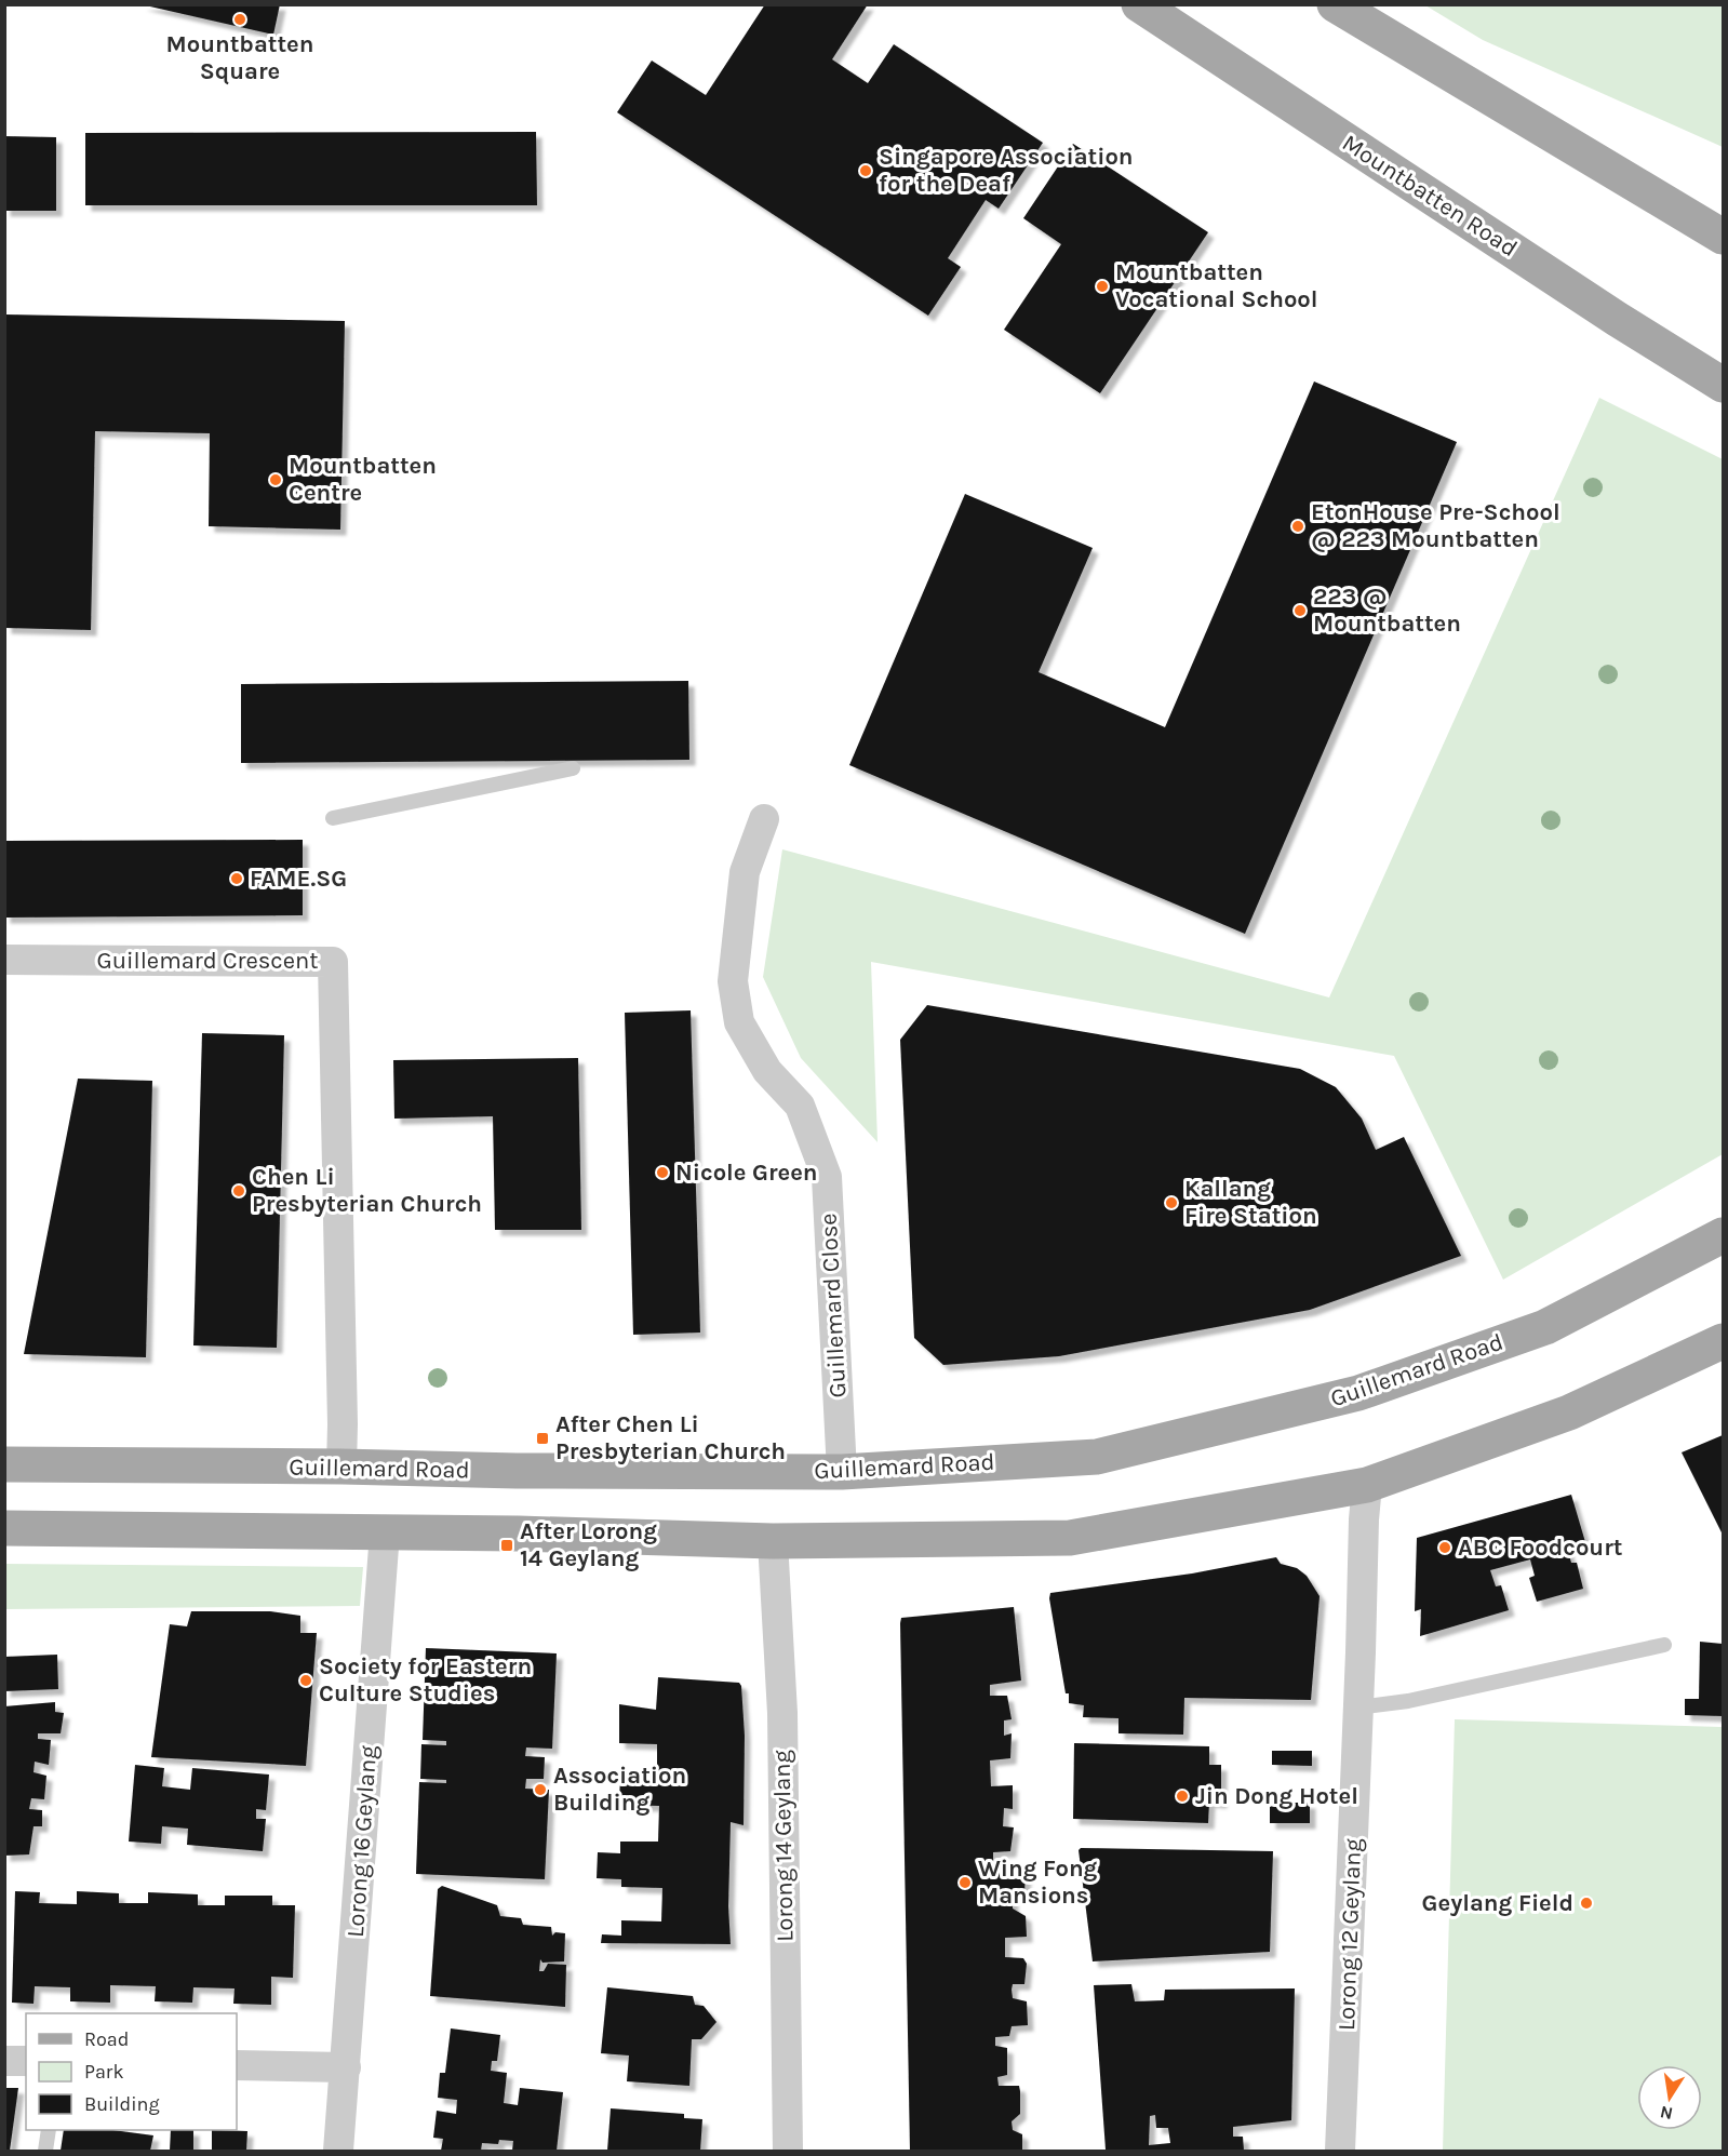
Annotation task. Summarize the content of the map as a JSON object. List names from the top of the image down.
{
  "streets": {
    "main road": ["Mountbatten Road", "Guillemard Road"],
    "street": [
      "Guillemard Crescent",
      "Guillemard Close",
      "Lorong 16 Geylang",
      "Lorong 14 Geylang",
      "Lorong 12 Geylang"
    ]
  },
  "crossings": [
    ["Guillemard Crescent", "Guillemard Road"],
    ["Guillemard Close", "Guillemard Road"]
  ],
  "places": {
    "other": [
      "Mountbatten Square",
      "Singapore Association for the Deaf",
      "Mountbatten Vocational School",
      "Mountbatten Centre",
      "EtonHouse Pre-School @ 223 Mountbatten",
      "223 @ Mountbatten",
      "FAME.SG",
      "Nicole Green",
      "Chen Li Presbyterian Church",
      "Kallang Fire Station",
      "ABC Foodcourt",
      "Society for Eastern Culture Studies",
      "Association Building",
      "Jin Dong Hotel",
      "Wing Fong Mansions",
      "Geylang Field"
    ],
    "transit": ["After Chen Li Presbyterian Church", "After Lorong 14 Geylang"]
  },
  "legend": ["Road", "Park", "Building"],
  "north": "bottom"
}
